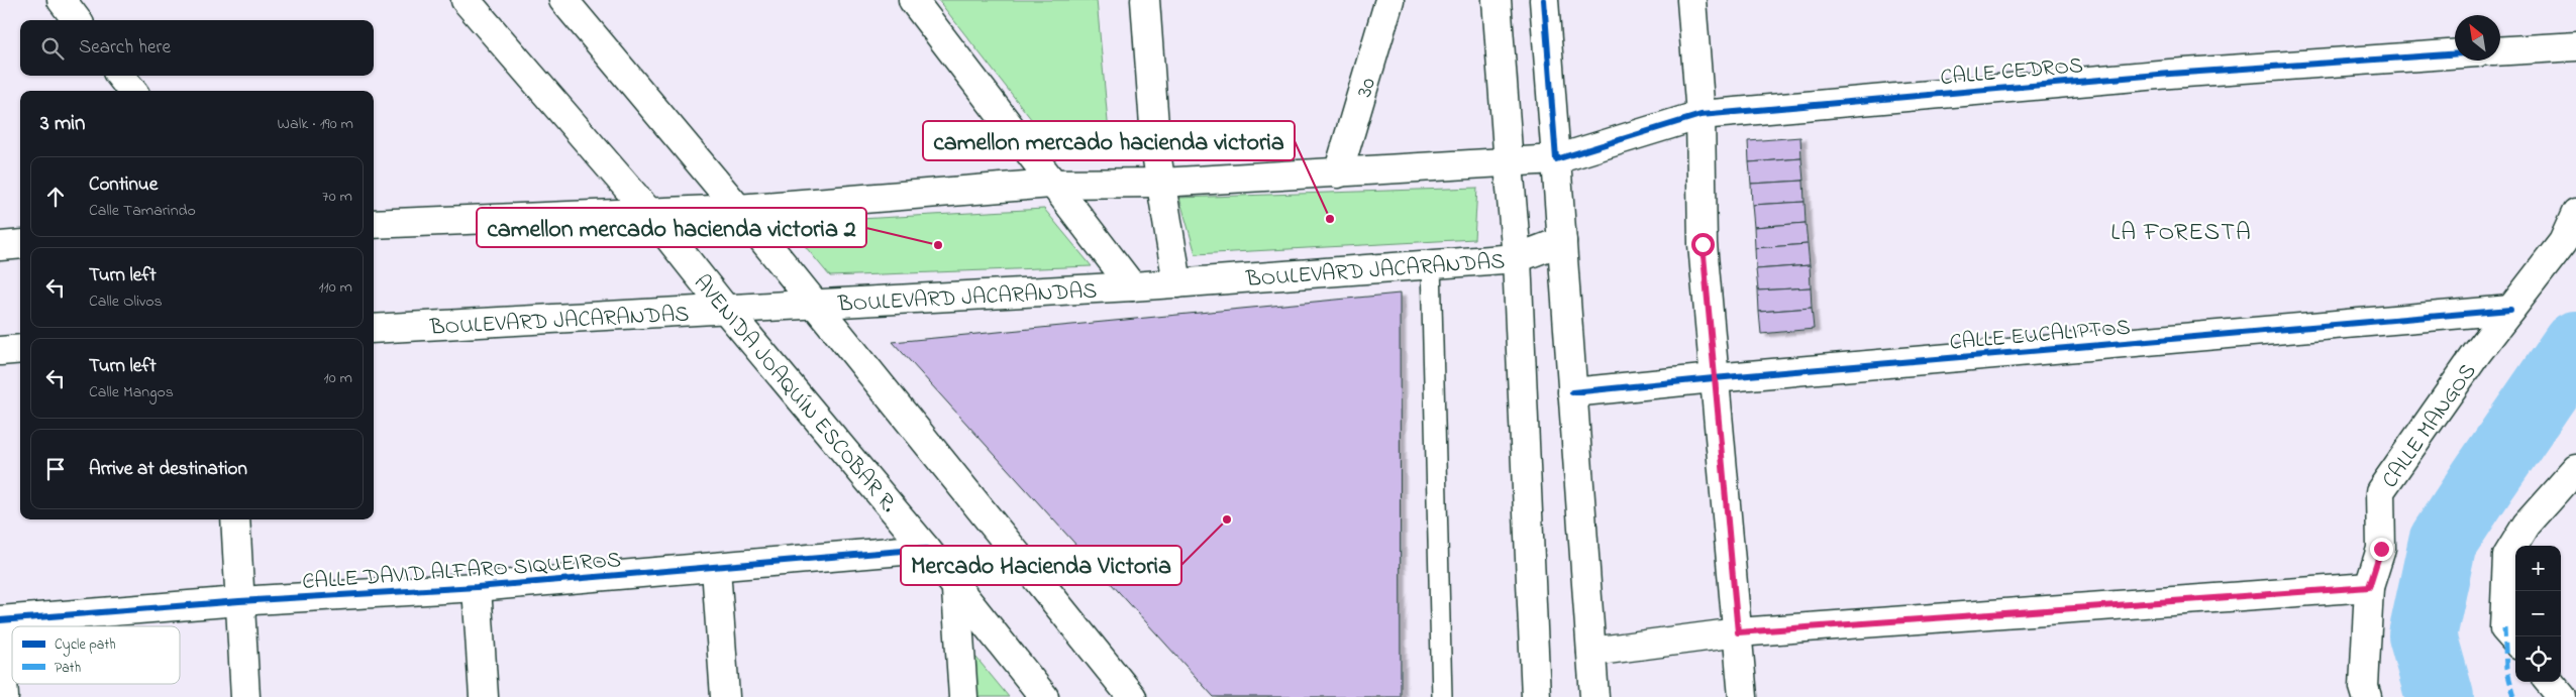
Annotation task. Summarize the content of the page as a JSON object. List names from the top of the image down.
{
  "streets": {
    "street": [
      "CALLE CEDROS",
      "30",
      "BOULEVARD JACARANDAS",
      "CALLE EUCALIPTOS",
      "AVENIDA JOAQUÍN ESCOBAR R.",
      "CALLE MANGOS",
      "CALLE DAVID ALFARO SIQUEIROS"
    ]
  },
  "crossings": [
    ["BOULEVARD JACARANDAS", "AVENIDA JOAQUÍN ESCOBAR R."],
    ["CALLE EUCALIPTOS", "CALLE MANGOS"],
    ["AVENIDA JOAQUÍN ESCOBAR R.", "CALLE DAVID ALFARO SIQUEIROS"]
  ],
  "districts": ["LA FORESTA"],
  "places": ["camellon mercado hacienda victoria", "camellon mercado hacienda victoria 2", "Mercado Hacienda Victoria"],
  "legend": ["Cycle path", "Path"],
  "north": "top left",
  "page": {
    "search": "Search here",
    "heading": ["3 min", "Walk · 190 m"],
    "list": [
      ["Continue", "Calle Tamarindo", "70 m"],
      ["Turn left", "Calle Olivos", "110 m"],
      ["Turn left", "Calle Mangos", "10 m"],
      "Arrive at destination"
    ],
    "map_buttons": ["+", "−"]
  }
}
